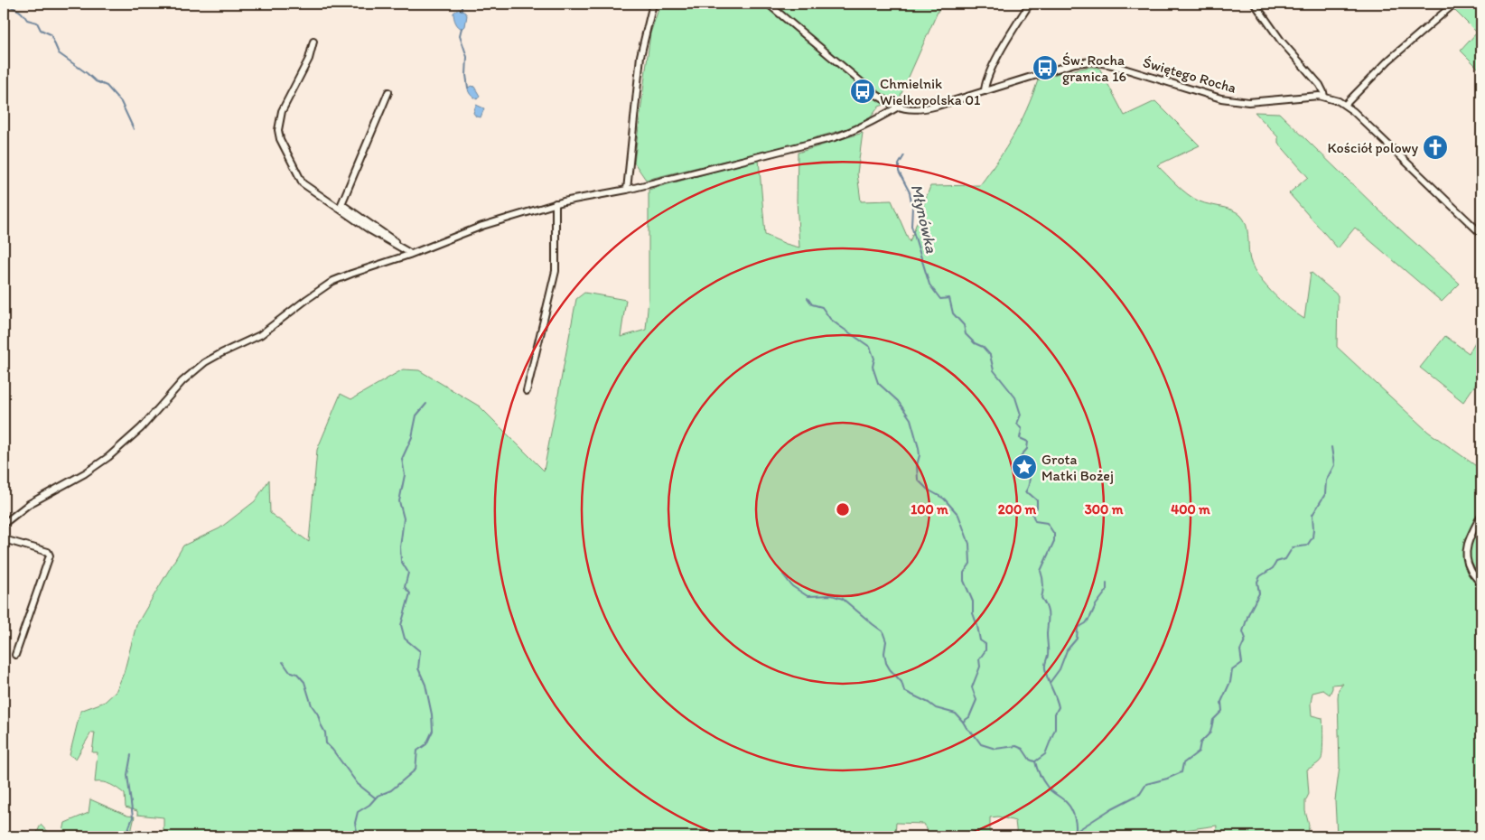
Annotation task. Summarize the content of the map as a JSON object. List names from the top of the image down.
{
  "streets": {
    "street": ["Świętego Rocha"]
  },
  "water": ["Młynówka"],
  "places": {
    "bus stop": ["Św. Rocha granica 16", "Chmielnik Wielkopolska 01"],
    "church": ["Kościół polowy"],
    "place": ["Grota Matki Bożej"]
  },
  "rings": [
    "100 m",
    "200 m",
    "300 m",
    "400 m"
  ]
}
